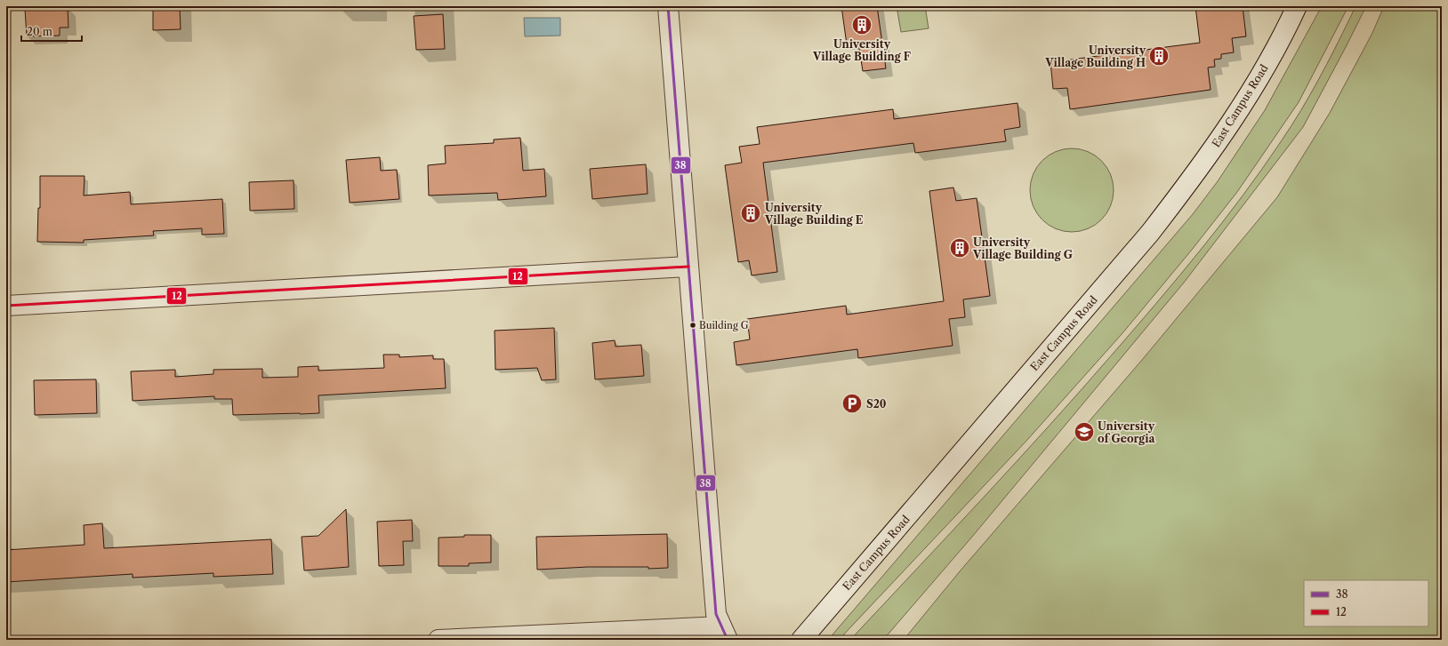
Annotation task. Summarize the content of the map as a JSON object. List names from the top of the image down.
{
  "streets": {
    "street": ["East Campus Road"]
  },
  "places": {
    "building": [
      "University Village Building F",
      "University Village Building H",
      "University Village Building E",
      "University Village Building G"
    ],
    "other": ["Building G"],
    "parking": ["S20"],
    "school or university": ["University of Georgia"]
  },
  "lines": ["transit line 38", "transit line 12"],
  "legend": ["38", "12"],
  "scale_bar": "20 m"
}
